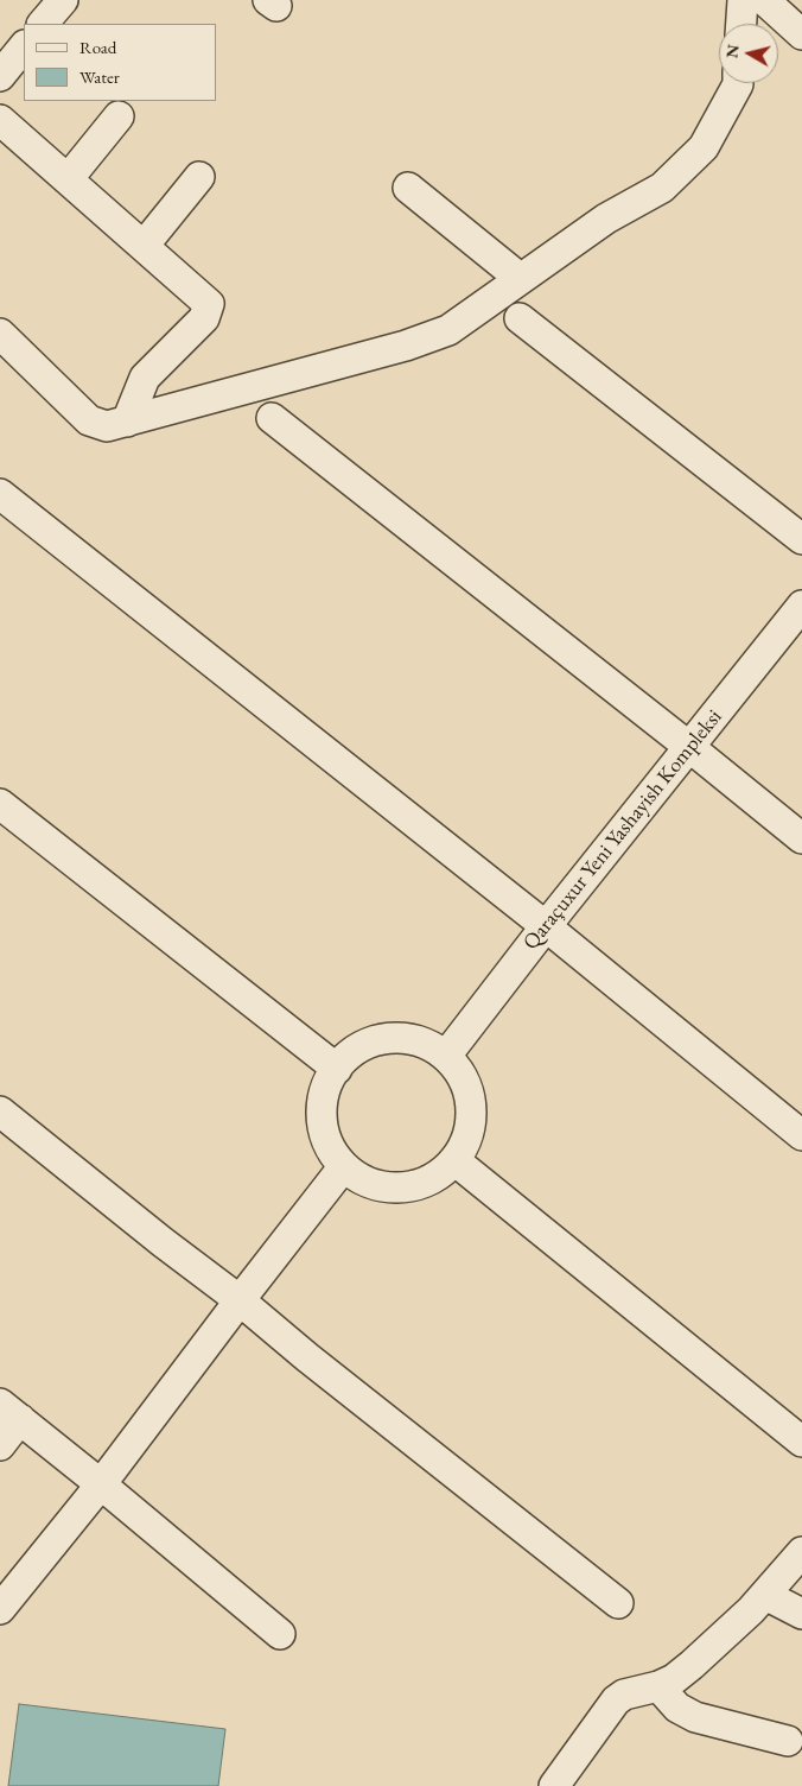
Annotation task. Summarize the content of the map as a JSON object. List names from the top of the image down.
{
  "streets": {
    "street": ["Qaraçuxur Yeni Yashayish Kompleksi"]
  },
  "legend": ["Road", "Water"],
  "north": "left"
}
